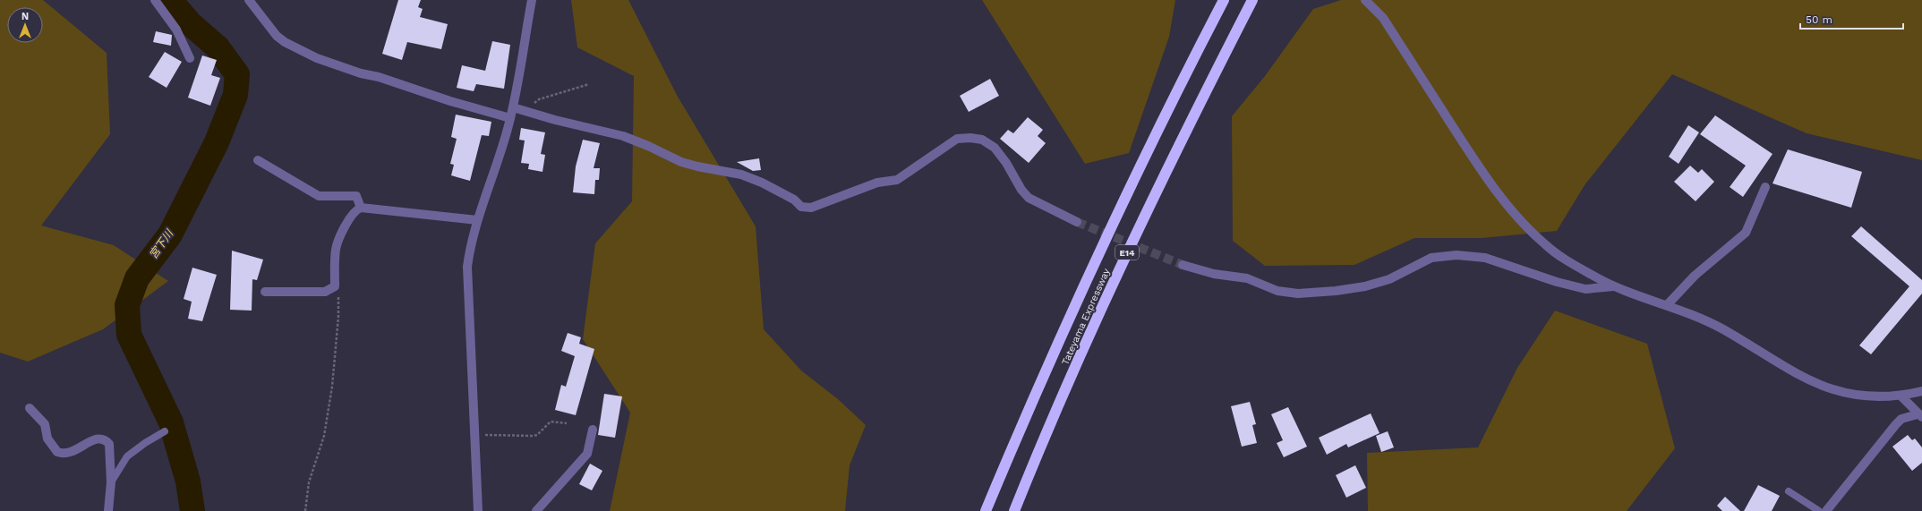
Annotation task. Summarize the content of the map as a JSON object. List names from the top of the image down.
{
  "streets": {
    "highway": ["E14", "Tateyama Expressway"]
  },
  "water": ["宮下川"],
  "scale_bar": "50 m",
  "north": "top"
}
